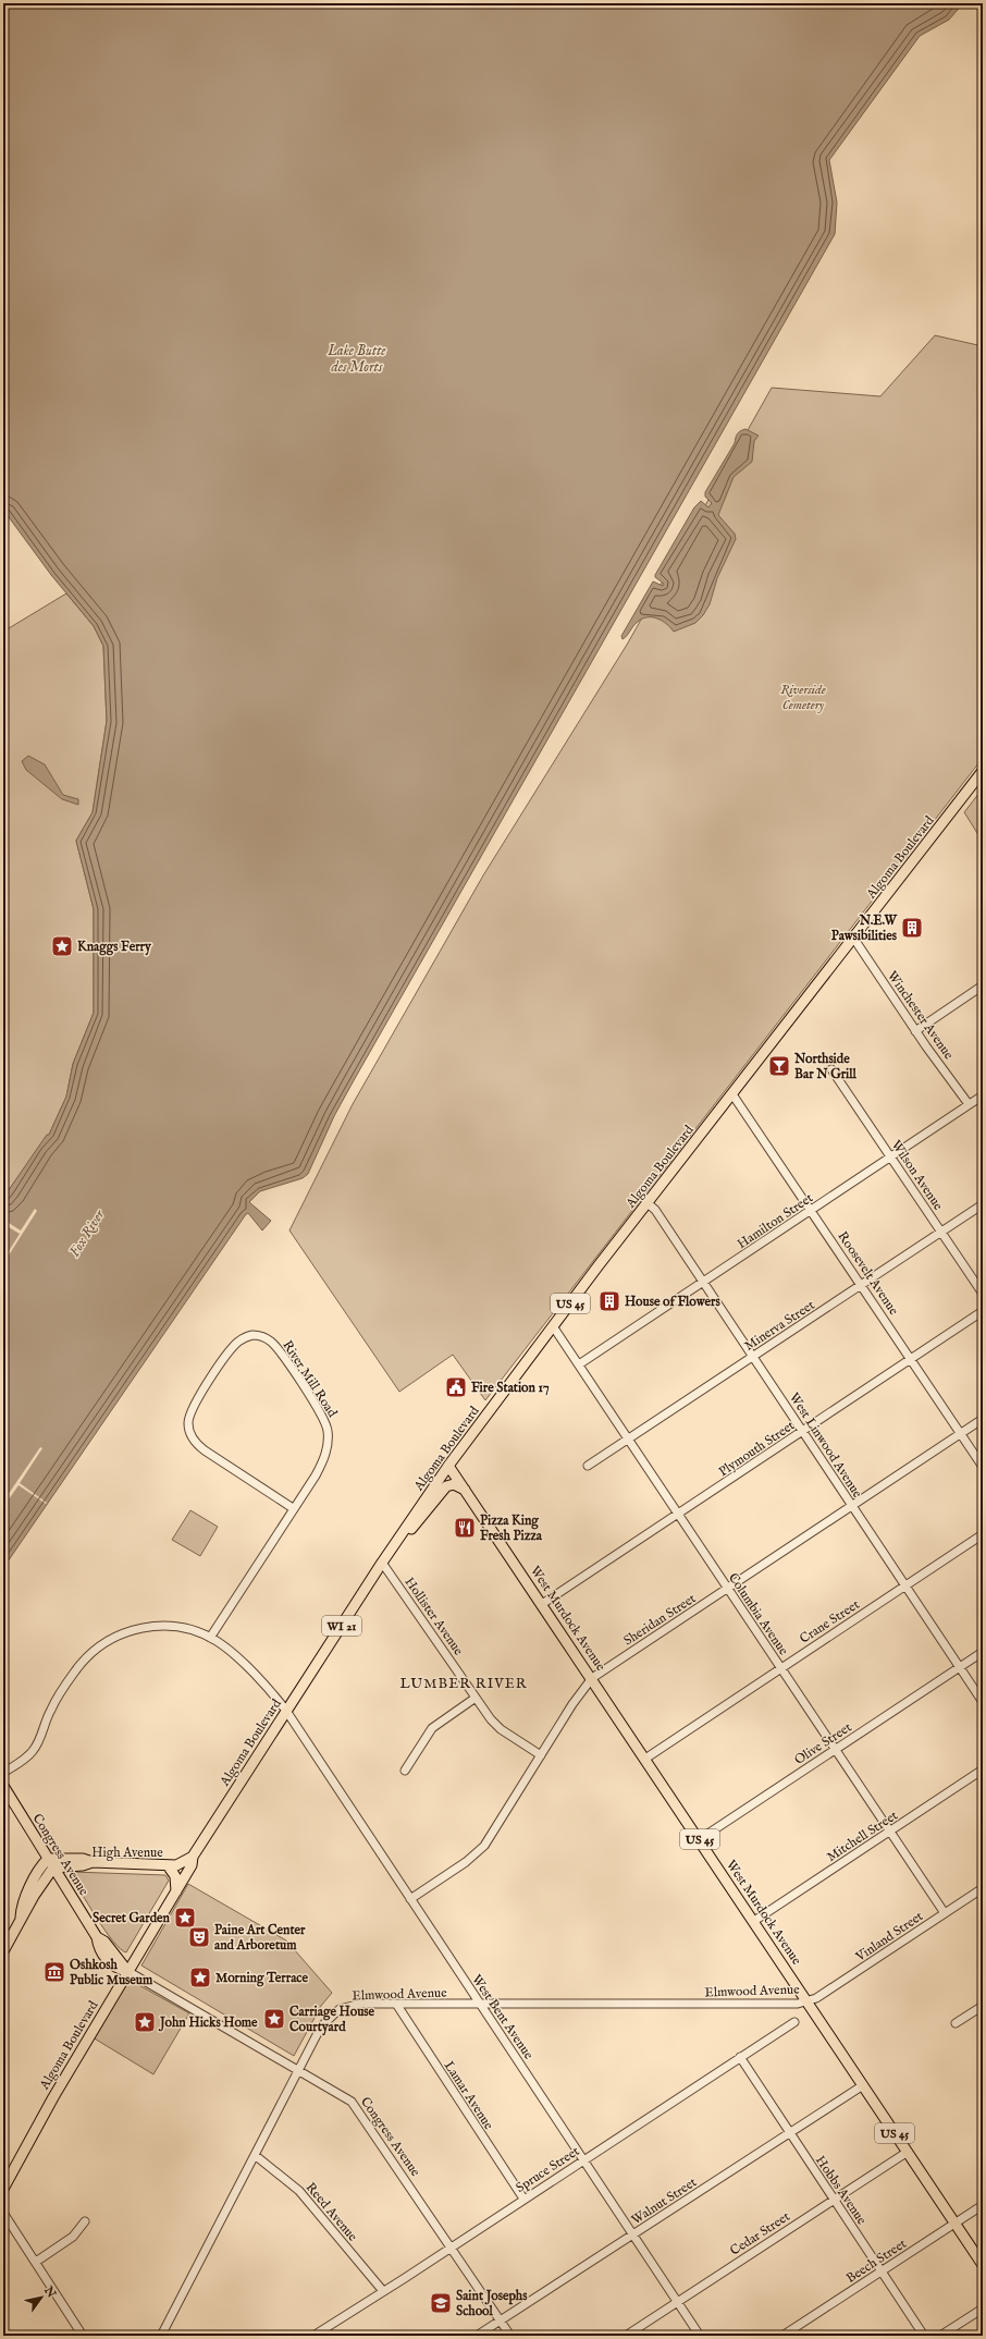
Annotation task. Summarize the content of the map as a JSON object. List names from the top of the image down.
{
  "streets": {
    "main road": [
      "Algoma Boulevard",
      "US 45",
      "West Murdock Avenue",
      "WI 21",
      "High Avenue",
      "Congress Avenue"
    ],
    "street": [
      "Winchester Avenue",
      "Wilson Avenue",
      "Hamilton Street",
      "Roosevelt Avenue",
      "Minerva Street",
      "River Mill Road",
      "West Linwood Avenue",
      "Plymouth Street",
      "Columbia Avenue",
      "Hollister Avenue",
      "Sheridan Street",
      "Crane Street",
      "Olive Street",
      "Mitchell Street",
      "Vinland Street",
      "Elmwood Avenue",
      "West Bent Avenue",
      "Lamar Avenue",
      "Spruce Street",
      "Hobbs Avenue",
      "Walnut Street",
      "Reed Avenue",
      "Cedar Street",
      "Beech Street"
    ]
  },
  "crossings": [
    ["Algoma Boulevard", "Winchester Avenue"],
    ["Algoma Boulevard", "Roosevelt Avenue"],
    ["Algoma Boulevard", "West Linwood Avenue"],
    ["Algoma Boulevard", "Columbia Avenue"],
    ["Algoma Boulevard", "Hollister Avenue"],
    ["Algoma Boulevard", "West Murdock Avenue"],
    ["Algoma Boulevard", "High Avenue"],
    ["Algoma Boulevard", "Congress Avenue"],
    ["Algoma Boulevard", "West Bent Avenue"],
    ["Winchester Avenue", "Hamilton Street"],
    ["Wilson Avenue", "Hamilton Street"],
    ["Wilson Avenue", "Minerva Street"],
    ["Hamilton Street", "Roosevelt Avenue"],
    ["Hamilton Street", "West Linwood Avenue"],
    ["Hamilton Street", "Columbia Avenue"],
    ["Roosevelt Avenue", "Minerva Street"],
    ["Roosevelt Avenue", "Plymouth Street"],
    ["Roosevelt Avenue", "Sheridan Street"],
    ["Minerva Street", "West Linwood Avenue"],
    ["Minerva Street", "Columbia Avenue"],
    ["River Mill Road", "West Bent Avenue"],
    ["West Linwood Avenue", "Plymouth Street"],
    ["West Linwood Avenue", "Sheridan Street"],
    ["West Linwood Avenue", "Crane Street"],
    ["West Linwood Avenue", "Olive Street"],
    ["Plymouth Street", "Columbia Avenue"],
    ["Plymouth Street", "West Murdock Avenue"],
    ["Columbia Avenue", "Sheridan Street"],
    ["Columbia Avenue", "Crane Street"],
    ["Columbia Avenue", "Olive Street"],
    ["Columbia Avenue", "Mitchell Street"],
    ["Columbia Avenue", "Vinland Street"],
    ["Hollister Avenue", "Sheridan Street"],
    ["West Murdock Avenue", "Sheridan Street"],
    ["West Murdock Avenue", "Crane Street"],
    ["West Murdock Avenue", "Olive Street"],
    ["West Murdock Avenue", "Mitchell Street"],
    ["West Murdock Avenue", "Vinland Street"],
    ["West Murdock Avenue", "Elmwood Avenue"],
    ["West Murdock Avenue", "Walnut Street"],
    ["West Murdock Avenue", "Cedar Street"],
    ["West Murdock Avenue", "Beech Street"],
    ["Sheridan Street", "West Bent Avenue"],
    ["High Avenue", "Congress Avenue"],
    ["Congress Avenue", "Elmwood Avenue"],
    ["Congress Avenue", "Spruce Street"],
    ["Congress Avenue", "Walnut Street"],
    ["Vinland Street", "Elmwood Avenue"],
    ["Elmwood Avenue", "West Bent Avenue"],
    ["Elmwood Avenue", "Lamar Avenue"],
    ["Elmwood Avenue", "Reed Avenue"],
    ["West Bent Avenue", "Spruce Street"],
    ["West Bent Avenue", "Walnut Street"],
    ["West Bent Avenue", "Cedar Street"],
    ["Lamar Avenue", "Spruce Street"],
    ["Spruce Street", "Hobbs Avenue"],
    ["Spruce Street", "Reed Avenue"],
    ["Hobbs Avenue", "Walnut Street"],
    ["Hobbs Avenue", "Cedar Street"],
    ["Hobbs Avenue", "Beech Street"]
  ],
  "districts": ["LUMBER RIVER"],
  "water": ["Lake Butte des Morts", "Fox River"],
  "parks": ["Riverside Cemetery"],
  "places": {
    "building": ["N.E.W Pawsibilities", "House of Flowers"],
    "place": [
      "Knaggs Ferry",
      "Secret Garden",
      "Morning Terrace",
      "Carriage House Courtyard",
      "John Hicks Home"
    ],
    "bar": ["Northside Bar N Grill"],
    "public building": ["Fire Station 17"],
    "restaurant": ["Pizza King Fresh Pizza"],
    "theatre": ["Paine Art Center and Arboretum"],
    "museum": ["Oshkosh Public Museum"],
    "school or university": ["Saint Josephs School"]
  },
  "north": "top right"
}
